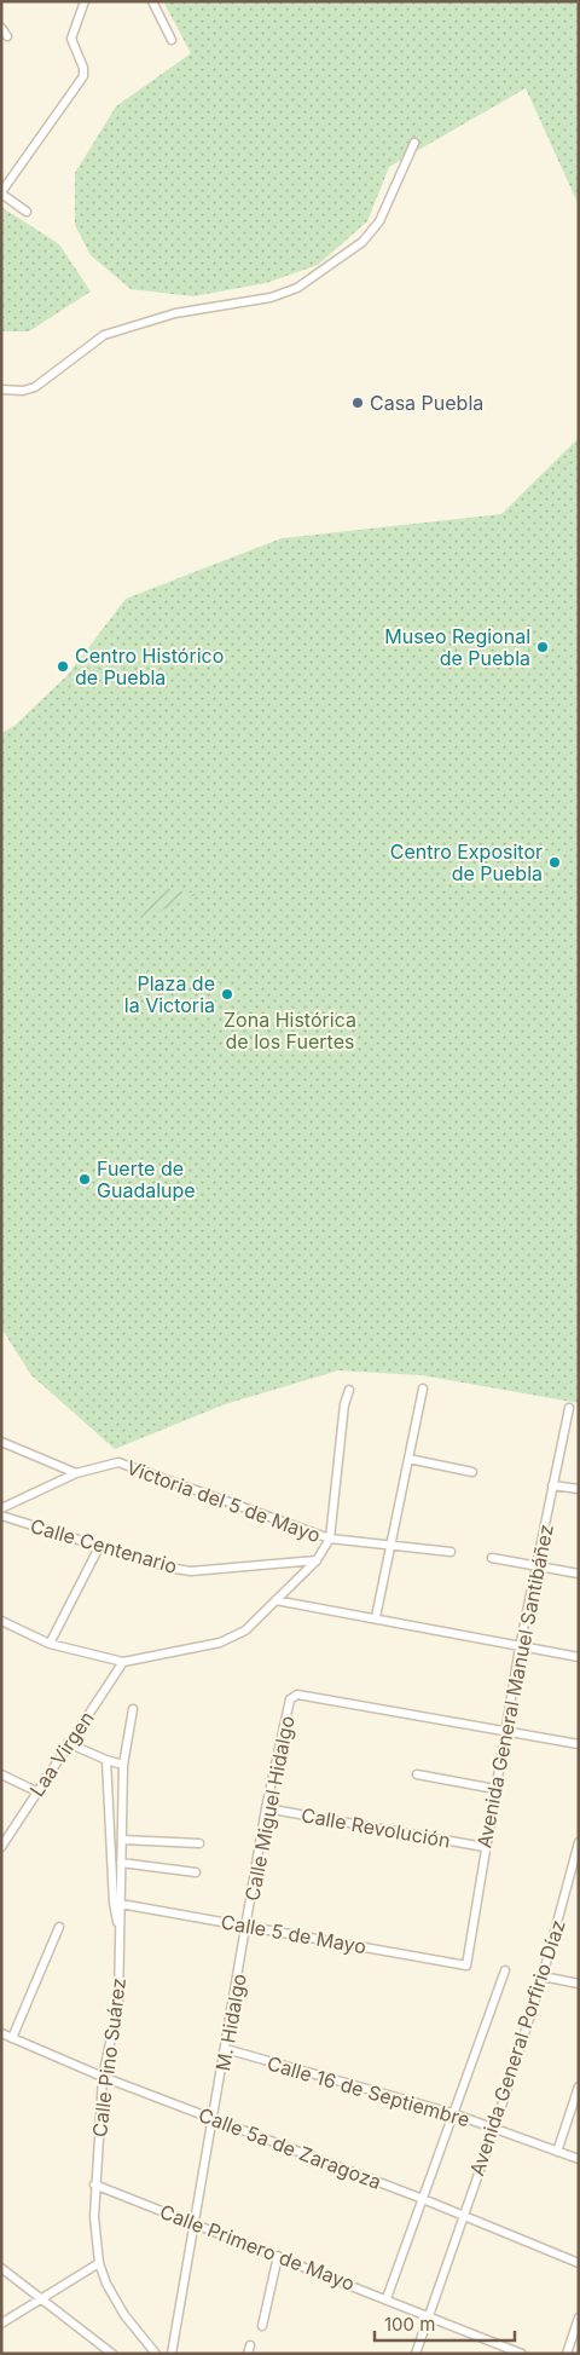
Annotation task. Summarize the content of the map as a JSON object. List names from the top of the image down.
{
  "streets": {
    "street": [
      "Victoria del 5 de Mayo",
      "Calle Centenario",
      "Avenida General Manuel Santibáñez",
      "Laa Virgen",
      "Calle Miguel Hidalgo",
      "Calle Revolución",
      "Calle 5 de Mayo",
      "M. Hidalgo",
      "Avenida General Porfirio Díaz",
      "Calle Pino Suárez",
      "Calle 16 de Septiembre",
      "Calle 5a de Zaragoza",
      "Calle Primero de Mayo"
    ]
  },
  "crossings": [
    ["Avenida General Manuel Santibáñez", "Calle Miguel Hidalgo"],
    ["Avenida General Manuel Santibáñez", "Calle Revolución"],
    ["Avenida General Manuel Santibáñez", "Calle 5 de Mayo"],
    ["Calle Miguel Hidalgo", "Calle Revolución"],
    ["Calle Miguel Hidalgo", "Calle 5 de Mayo"],
    ["Calle Miguel Hidalgo", "M. Hidalgo"],
    ["Calle 5 de Mayo", "M. Hidalgo"],
    ["Calle 5 de Mayo", "Calle Pino Suárez"],
    ["M. Hidalgo", "Calle 16 de Septiembre"],
    ["M. Hidalgo", "Calle 5a de Zaragoza"],
    ["M. Hidalgo", "Calle Primero de Mayo"],
    ["Avenida General Porfirio Díaz", "Calle 16 de Septiembre"],
    ["Avenida General Porfirio Díaz", "Calle 5a de Zaragoza"],
    ["Avenida General Porfirio Díaz", "Calle Primero de Mayo"],
    ["Calle Pino Suárez", "Calle 5a de Zaragoza"],
    ["Calle Pino Suárez", "Calle Primero de Mayo"]
  ],
  "parks": ["Zona Histórica de los Fuertes"],
  "places": [
    "Casa Puebla",
    "Museo Regional de Puebla",
    "Centro Histórico de Puebla",
    "Centro Expositor de Puebla",
    "Plaza de la Victoria",
    "Fuerte de Guadalupe"
  ],
  "scale_bar": "100 m"
}
